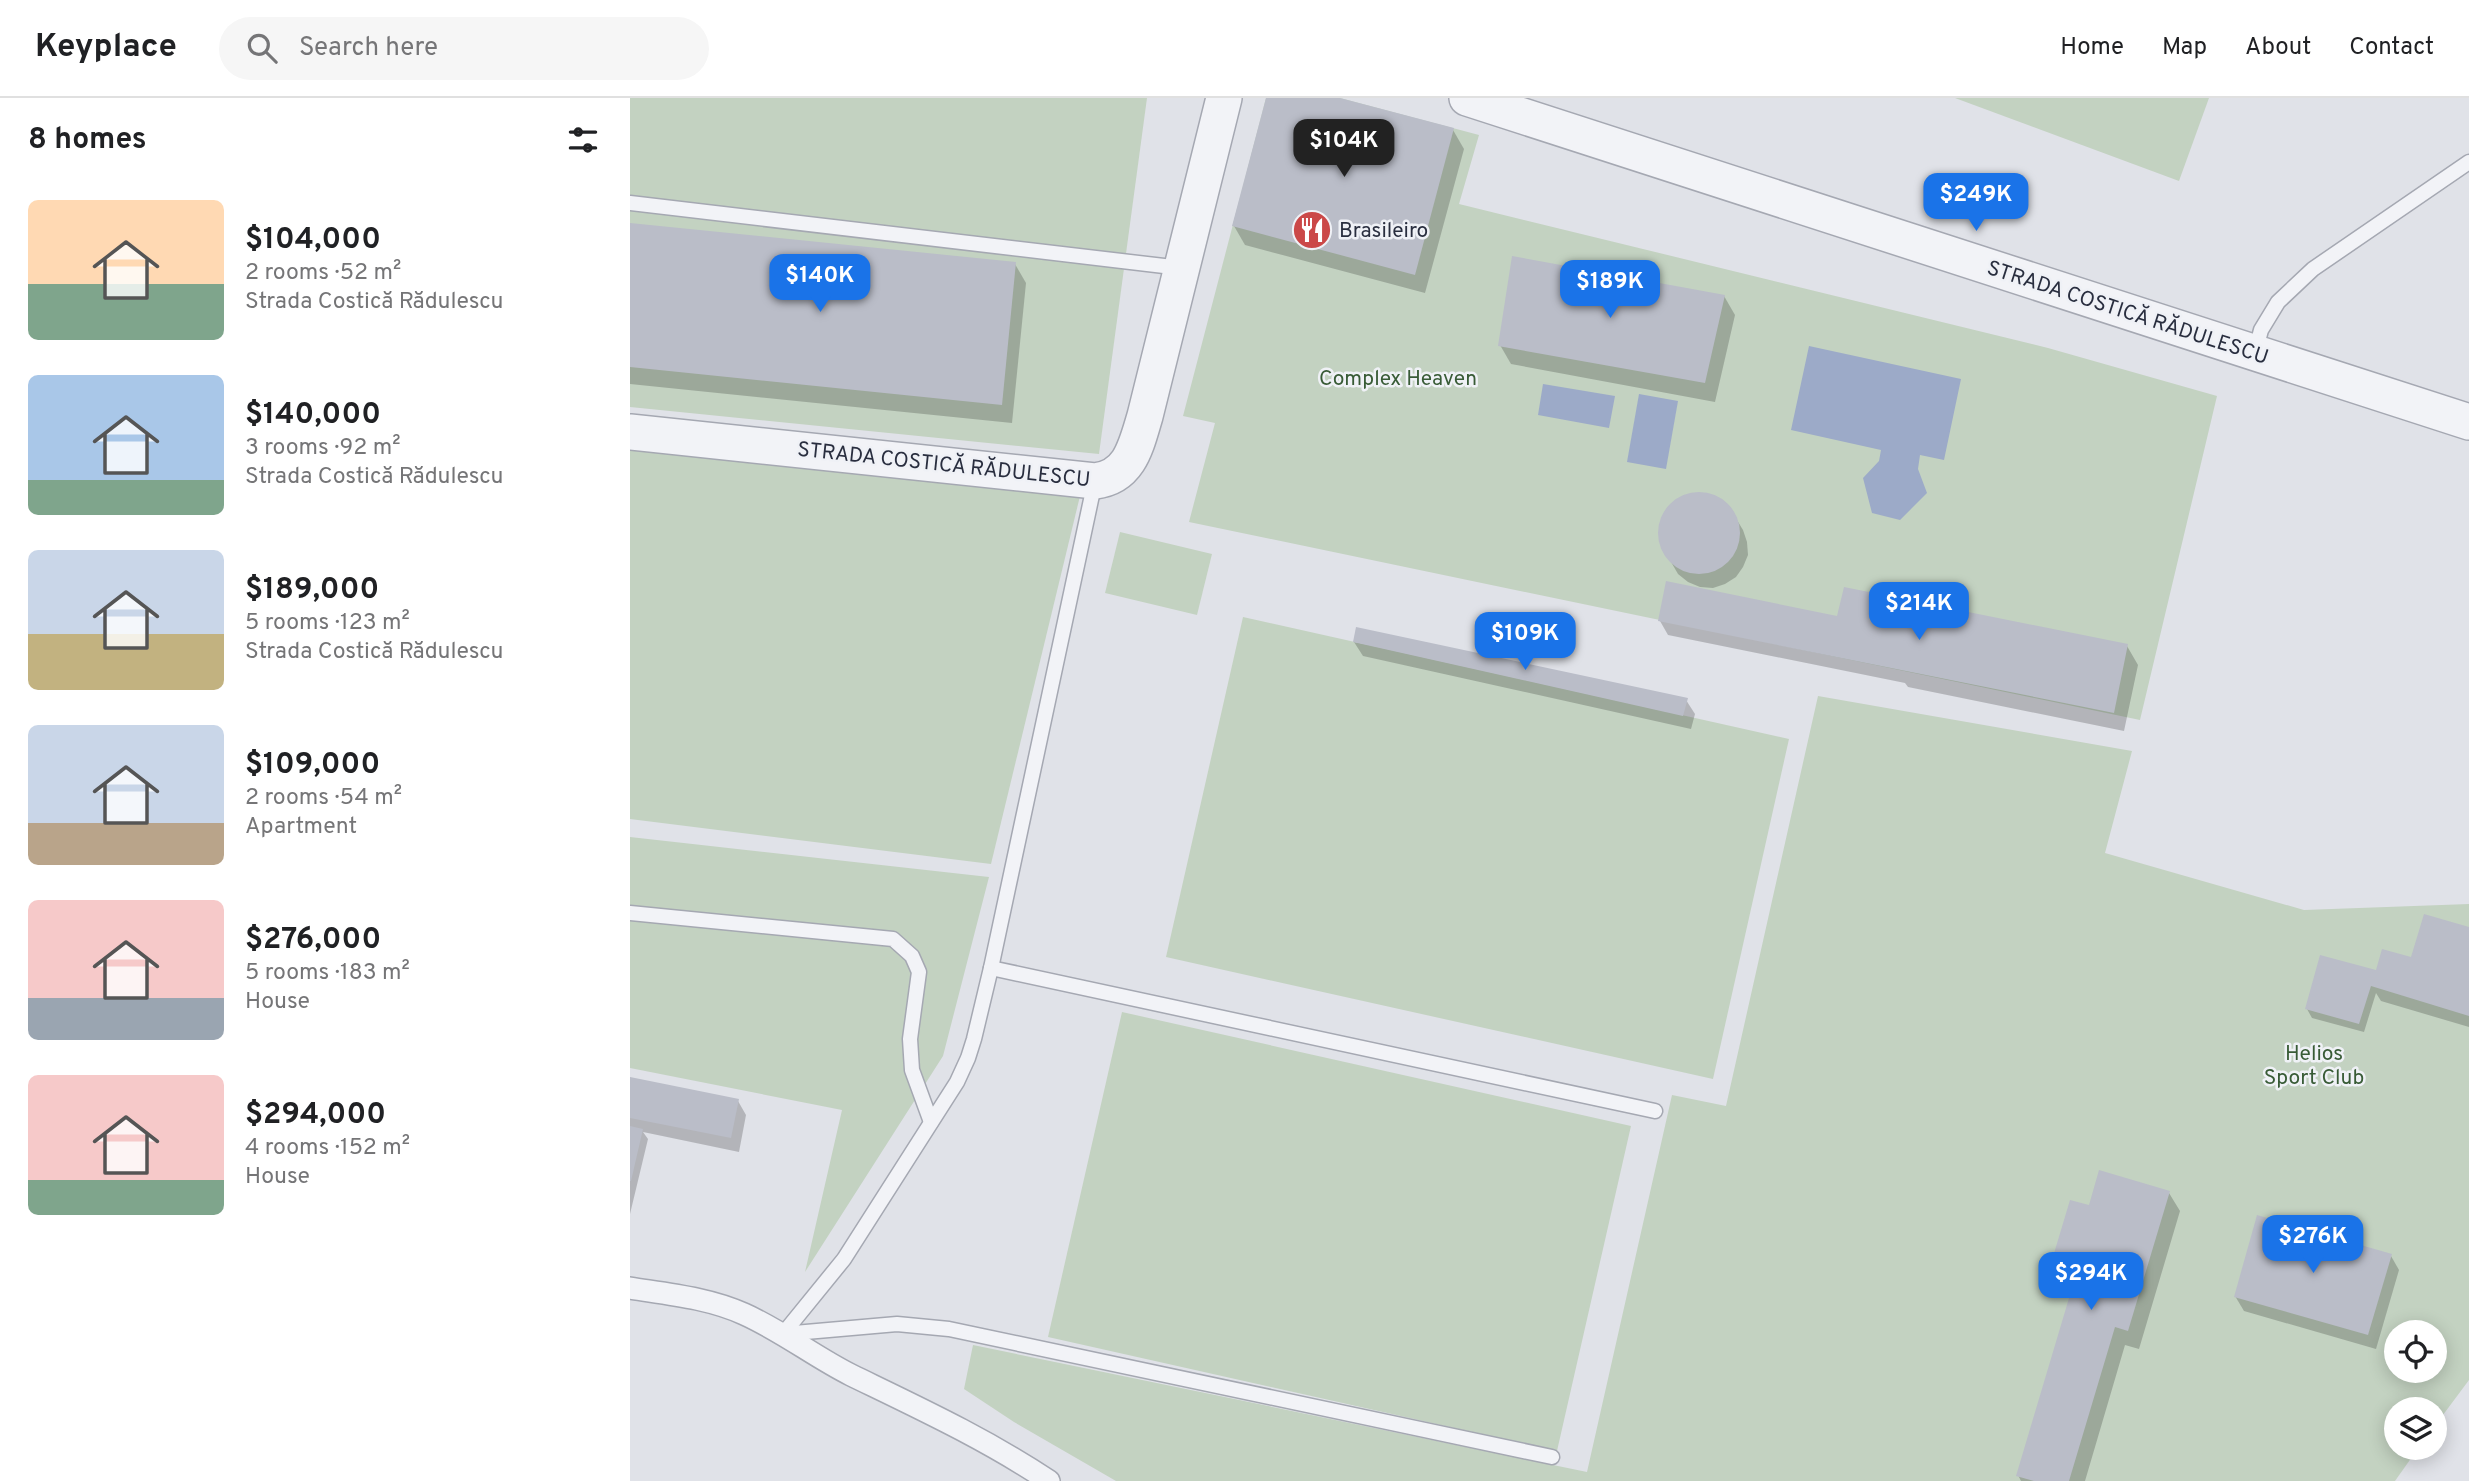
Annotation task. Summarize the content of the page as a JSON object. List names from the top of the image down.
{
  "streets": {
    "street": ["STRADA COSTICĂ RĂDULESCU"]
  },
  "parks": ["Complex Heaven", "Helios Sport Club"],
  "places": {
    "restaurant": ["Brasileiro"]
  },
  "page": {
    "header": "Keyplace",
    "search": "Search here",
    "nav": [
      "Home",
      "Map",
      "About",
      "Contact"
    ],
    "heading": "8 homes",
    "price": [
      "$104K",
      "$249K",
      "$140K",
      "$189K",
      "$214K",
      "$109K",
      "$276K",
      "$294K"
    ],
    "list": [
      {
        "name": "$104,000",
        "note": "2 rooms · 52 m² · Strada Costică Rădulescu"
      },
      {
        "name": "$140,000",
        "note": "3 rooms · 92 m² · Strada Costică Rădulescu"
      },
      {
        "name": "$189,000",
        "note": "5 rooms · 123 m² · Strada Costică Rădulescu"
      },
      {
        "name": "$109,000",
        "note": "2 rooms · 54 m² · Apartment"
      },
      {
        "name": "$276,000",
        "note": "5 rooms · 183 m² · House"
      },
      {
        "name": "$294,000",
        "note": "4 rooms · 152 m² · House"
      }
    ]
  }
}
